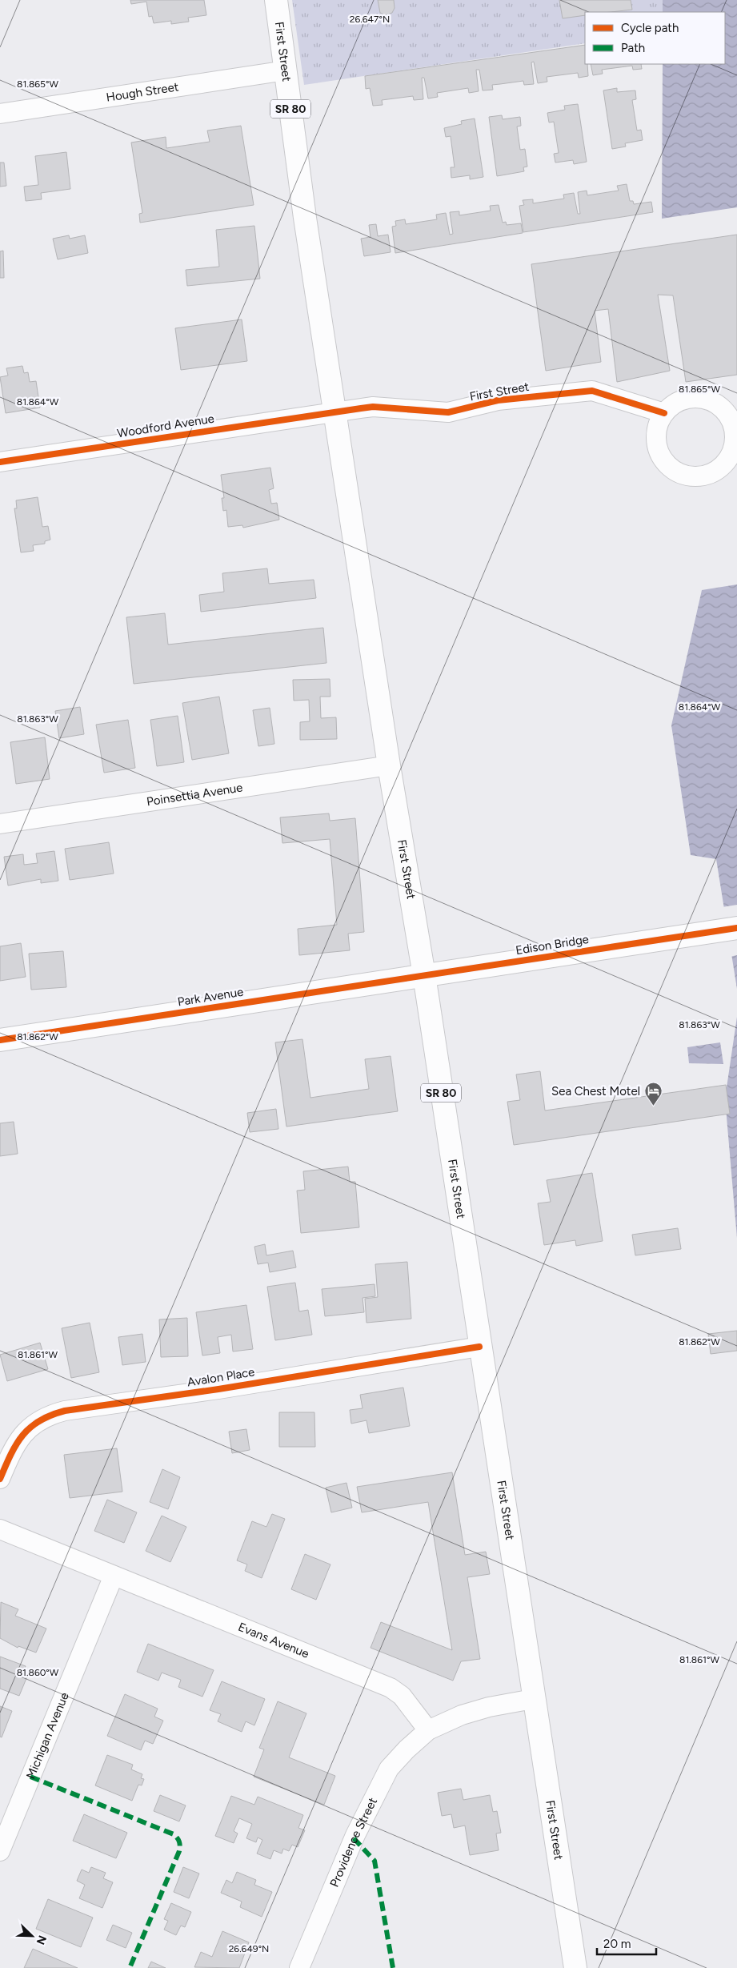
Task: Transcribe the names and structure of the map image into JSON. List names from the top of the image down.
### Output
{
  "streets": {
    "main road": [
      "First Street",
      "SR 80",
      "Edison Bridge",
      "Park Avenue"
    ],
    "street": [
      "Hough Street",
      "Woodford Avenue",
      "Poinsettia Avenue",
      "Avalon Place",
      "Evans Avenue",
      "Michigan Avenue",
      "Providence Street"
    ]
  },
  "crossings": [
    ["First Street", "Hough Street"],
    ["First Street", "Woodford Avenue"],
    ["First Street", "Poinsettia Avenue"],
    ["First Street", "Edison Bridge"],
    ["First Street", "Park Avenue"],
    ["First Street", "Avalon Place"],
    ["Edison Bridge", "Park Avenue"],
    ["Evans Avenue", "Michigan Avenue"],
    ["Evans Avenue", "Providence Street"]
  ],
  "places": {
    "hotel": ["Sea Chest Motel"]
  },
  "legend": ["Cycle path", "Path"],
  "scale_bar": "20 m",
  "north": "bottom right",
  "coordinates": [
    "26.647°N",
    "81.865°W",
    "81.864°W",
    "81.863°W",
    "81.862°W",
    "81.861°W",
    "81.860°W",
    "26.649°N"
  ]
}
